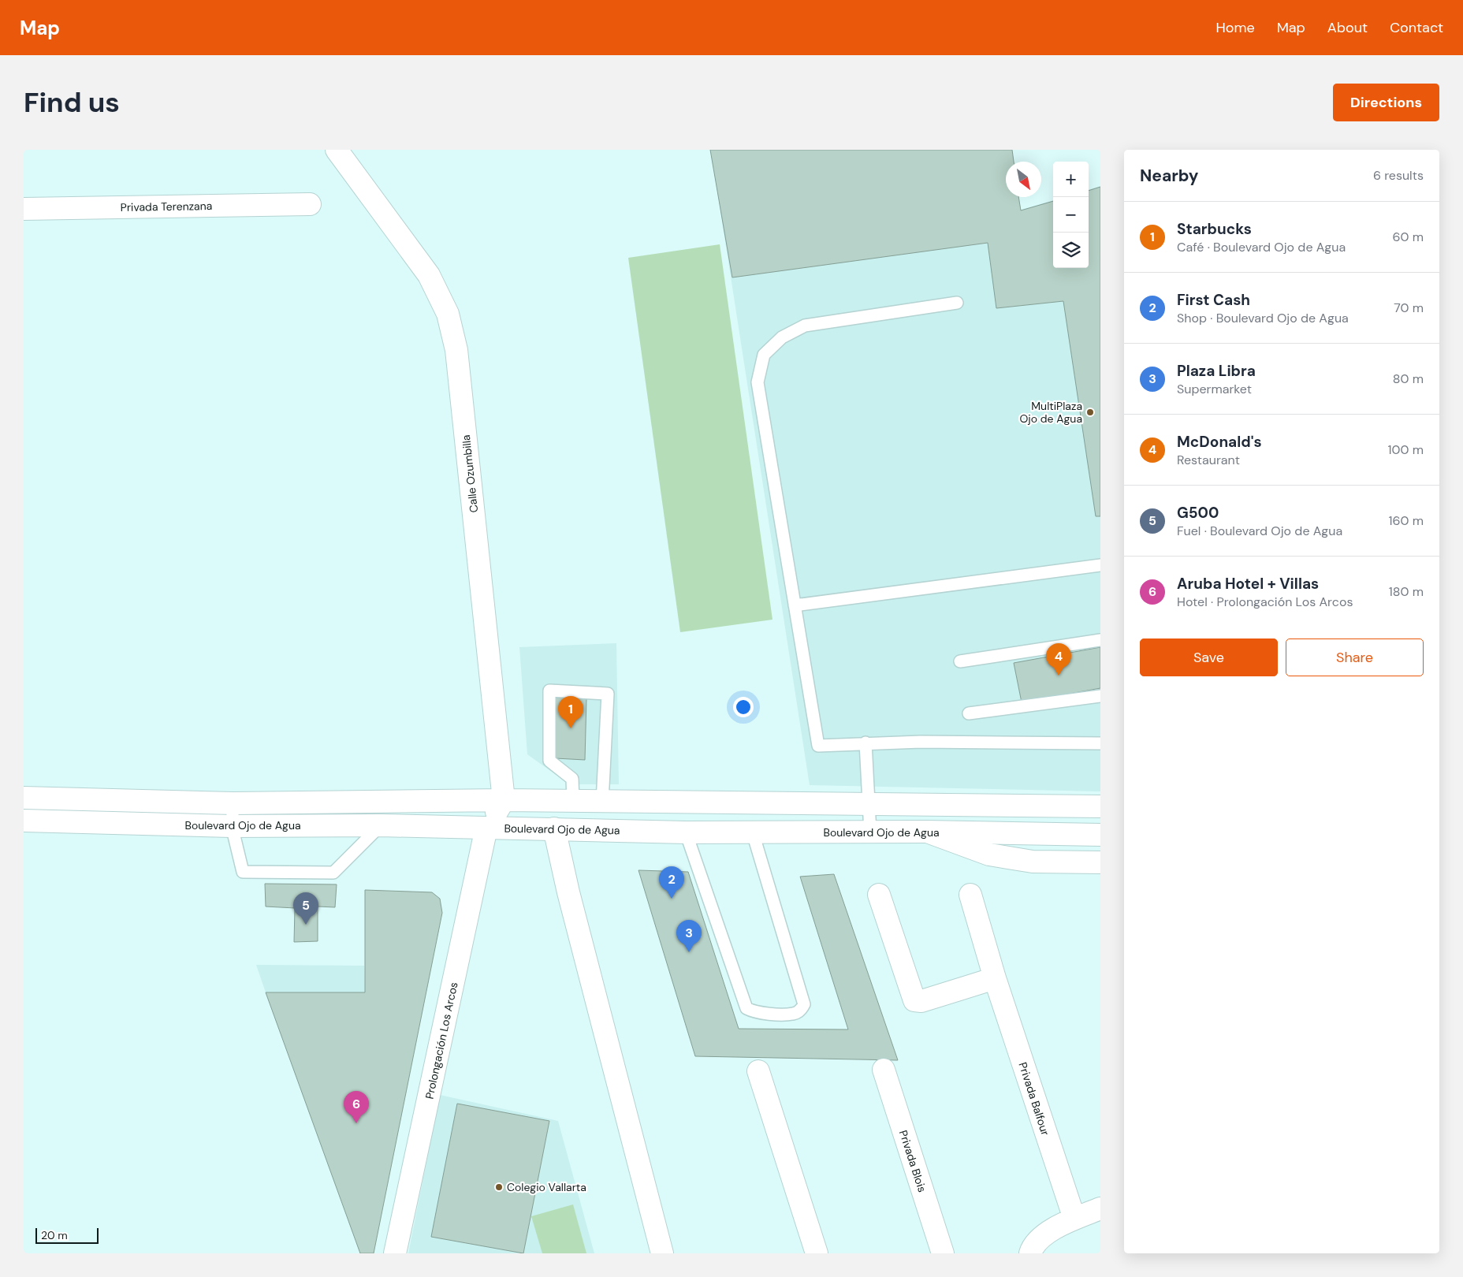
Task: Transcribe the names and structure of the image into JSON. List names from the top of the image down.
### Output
{
  "streets": {
    "street": [
      "Privada Terenzana",
      "Calle Ozumbilla",
      "Boulevard Ojo de Agua",
      "Prolongación Los Arcos",
      "Privada Balfour",
      "Privada Blois"
    ]
  },
  "crossings": [
    ["Calle Ozumbilla", "Boulevard Ojo de Agua"],
    ["Boulevard Ojo de Agua", "Prolongación Los Arcos"]
  ],
  "places": ["MultiPlaza Ojo de Agua", "Colegio Vallarta"],
  "scale_bar": "20 m",
  "north": "bottom right",
  "page": {
    "header": "Map",
    "nav": [
      "Home",
      "Map",
      "About",
      "Contact"
    ],
    "buttons": [
      "Directions",
      ["Save", "Share"]
    ],
    "title": "Find us",
    "heading": ["Nearby", "6 results"],
    "map_buttons": ["+", "−"],
    "list": [
      {
        "mark": "1",
        "name": "Starbucks",
        "note": "Café · Boulevard Ojo de Agua",
        "value": "60 m"
      },
      {
        "mark": "2",
        "name": "First Cash",
        "note": "Shop · Boulevard Ojo de Agua",
        "value": "70 m"
      },
      {
        "mark": "3",
        "name": "Plaza Libra",
        "note": "Supermarket",
        "value": "80 m"
      },
      {
        "mark": "4",
        "name": "McDonald's",
        "note": "Restaurant",
        "value": "100 m"
      },
      {
        "mark": "5",
        "name": "G500",
        "note": "Fuel · Boulevard Ojo de Agua",
        "value": "160 m"
      },
      {
        "mark": "6",
        "name": "Aruba Hotel + Villas",
        "note": "Hotel · Prolongación Los Arcos",
        "value": "180 m"
      }
    ],
    "pins": [
      "4",
      "1",
      "2",
      "5",
      "3",
      "6"
    ],
    "scale": "20 m"
  }
}
